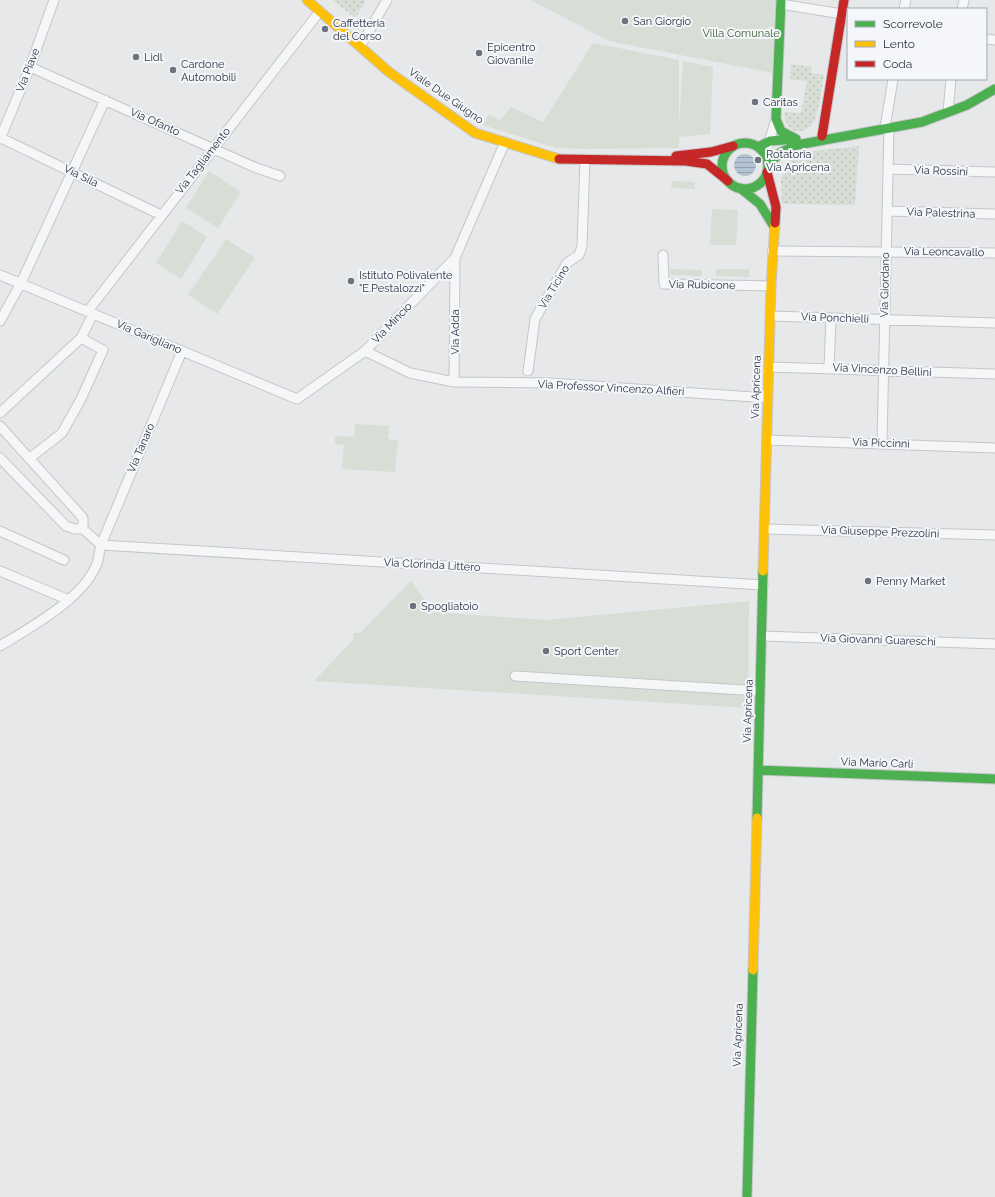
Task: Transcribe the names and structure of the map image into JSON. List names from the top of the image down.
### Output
{
  "streets": {
    "main road": ["Viale Due Giugno", "Via Apricena", "Via Mario Carli"],
    "street": [
      "Via Piave",
      "Via Ofanto",
      "Via Tagliamento",
      "Via Rossini",
      "Via Sila",
      "Via Palestrina",
      "Via Leoncavallo",
      "Via Rubicone",
      "Via Giordano",
      "Via Ticino",
      "Via Ponchielli",
      "Via Mincio",
      "Via Adda",
      "Via Garigliano",
      "Via Vincenzo Bellini",
      "Via Professor Vincenzo Alfieri",
      "Via Piccinni",
      "Via Tanaro",
      "Via Giuseppe Prezzolini",
      "Via Clorinda Littero",
      "Via Giovanni Guareschi"
    ]
  },
  "crossings": [
    ["Via Piave", "Via Ofanto"],
    ["Via Piave", "Via Sila"],
    ["Viale Due Giugno", "Via Tagliamento"],
    ["Viale Due Giugno", "Via Ticino"],
    ["Viale Due Giugno", "Via Mincio"],
    ["Viale Due Giugno", "Via Apricena"],
    ["Via Ofanto", "Via Tagliamento"],
    ["Via Tagliamento", "Via Sila"],
    ["Via Tagliamento", "Via Garigliano"],
    ["Via Rossini", "Via Giordano"],
    ["Via Palestrina", "Via Giordano"],
    ["Via Leoncavallo", "Via Giordano"],
    ["Via Leoncavallo", "Via Apricena"],
    ["Via Rubicone", "Via Apricena"],
    ["Via Giordano", "Via Ponchielli"],
    ["Via Giordano", "Via Vincenzo Bellini"],
    ["Via Giordano", "Via Piccinni"],
    ["Via Ponchielli", "Via Apricena"],
    ["Via Mincio", "Via Adda"],
    ["Via Mincio", "Via Garigliano"],
    ["Via Mincio", "Via Professor Vincenzo Alfieri"],
    ["Via Adda", "Via Professor Vincenzo Alfieri"],
    ["Via Garigliano", "Via Tanaro"],
    ["Via Vincenzo Bellini", "Via Apricena"],
    ["Via Apricena", "Via Professor Vincenzo Alfieri"],
    ["Via Apricena", "Via Piccinni"],
    ["Via Apricena", "Via Giuseppe Prezzolini"],
    ["Via Apricena", "Via Clorinda Littero"],
    ["Via Apricena", "Via Giovanni Guareschi"],
    ["Via Apricena", "Via Mario Carli"],
    ["Via Tanaro", "Via Clorinda Littero"]
  ],
  "parks": ["Villa Comunale"],
  "places": [
    "San Giorgio",
    "Caffetteria del Corso",
    "Epicentro Giovanile",
    "Lidl",
    "Cardone Automobili",
    "Caritas",
    "Rotatoria Via Apricena",
    "Istituto Polivalente \"E.Pestalozzi\"",
    "Penny Market",
    "Spogliatoio",
    "Sport Center"
  ],
  "legend": ["Scorrevole", "Lento", "Coda"]
}
